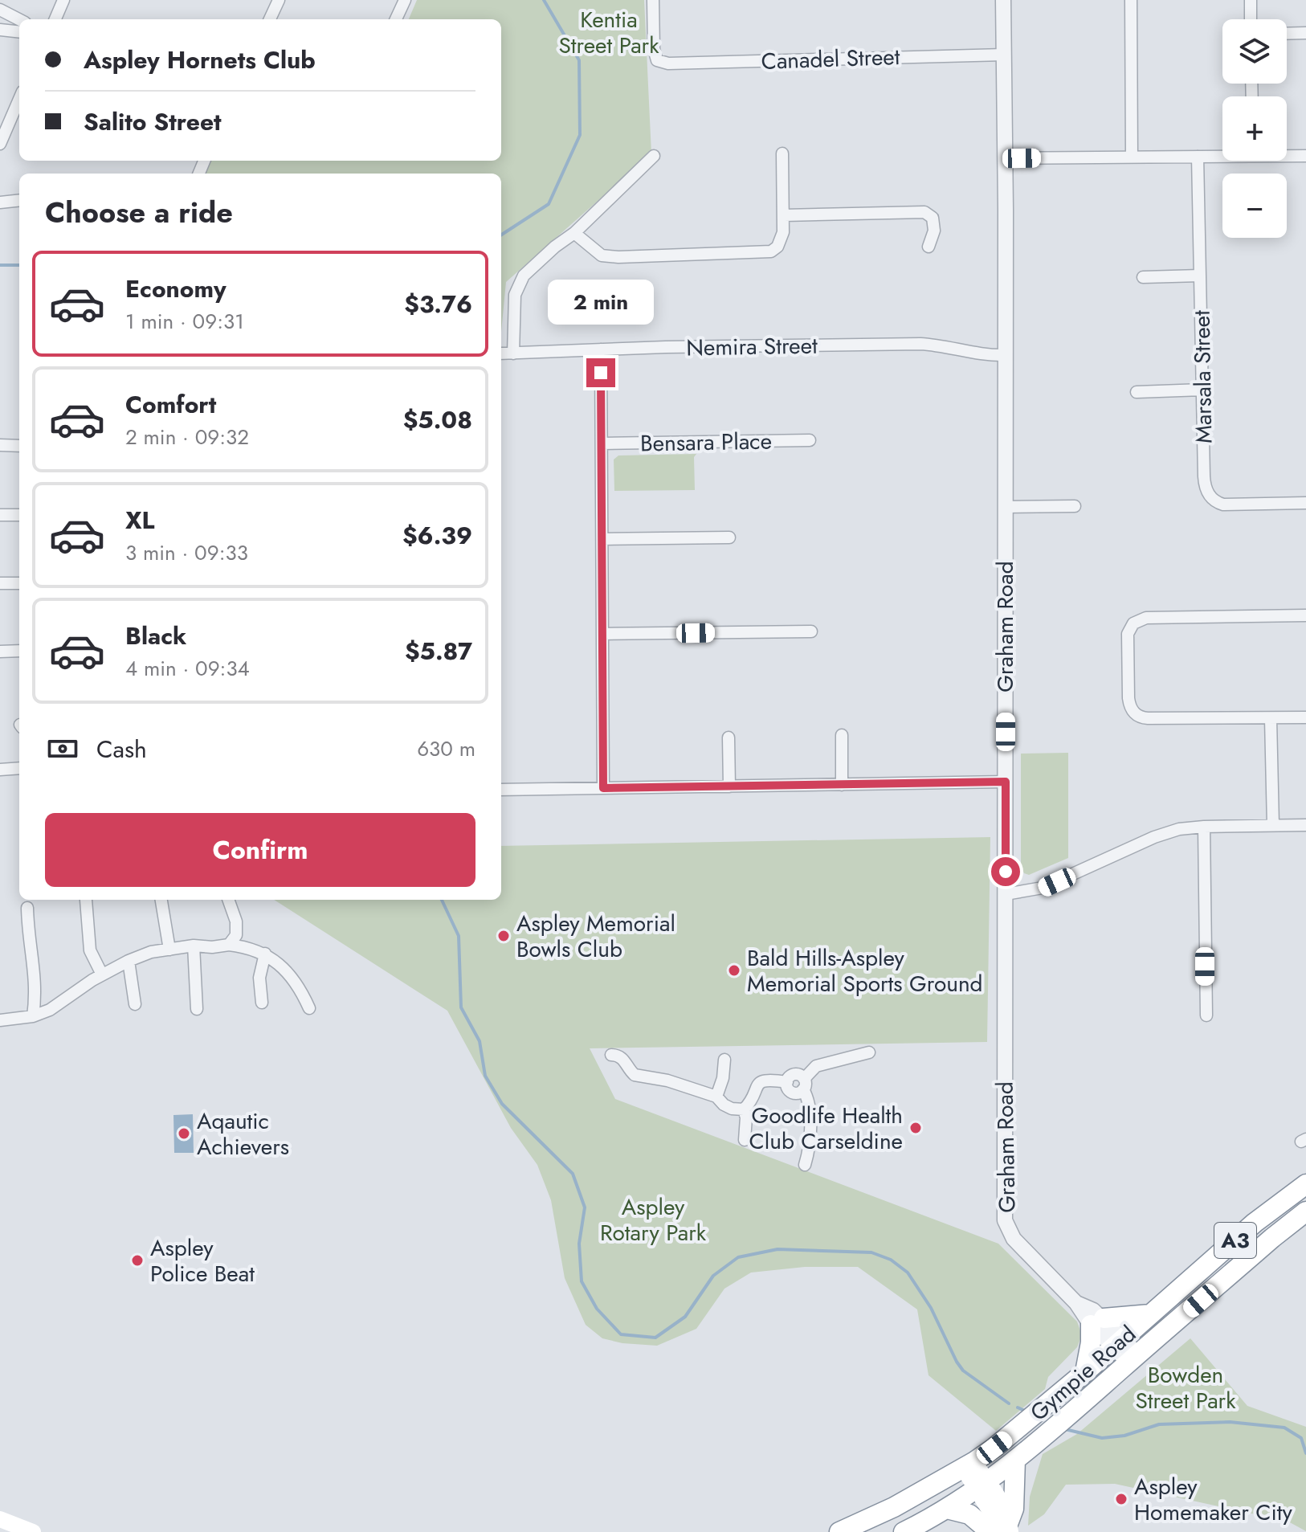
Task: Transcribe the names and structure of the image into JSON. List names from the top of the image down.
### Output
{
  "streets": {
    "highway": ["A3", "Gympie Road"],
    "street": [
      "Canadel Street",
      "Nemira Street",
      "Marsala Street",
      "Bensara Place",
      "Graham Road"
    ]
  },
  "crossings": [
    ["Canadel Street", "Graham Road"],
    ["Nemira Street", "Graham Road"],
    ["Graham Road", "Gympie Road"]
  ],
  "parks": ["Kentia Street Park", "Aspley Rotary Park", "Bowden Street Park"],
  "places": [
    "Aspley Memorial Bowls Club",
    "Bald Hills-Aspley Memorial Sports Ground",
    "Goodlife Health Club Carseldine",
    "Aqautic Achievers",
    "Aspley Police Beat",
    "Aspley Homemaker City"
  ],
  "page": {
    "map_buttons": ["+", "−"],
    "banner": ["Aspley Hornets Club", "Salito Street"],
    "heading": "Choose a ride",
    "list": [
      {
        "name": "Economy",
        "note": "1 min · 09:31",
        "value": "$3.76"
      },
      {
        "name": "Comfort",
        "note": "2 min · 09:32",
        "value": "$5.08"
      },
      {
        "name": "XL",
        "note": "3 min · 09:33",
        "value": "$6.39"
      },
      {
        "name": "Black",
        "note": "4 min · 09:34",
        "value": "$5.87"
      }
    ],
    "bubble": "2 min",
    "pay": ["Cash", "630 m"],
    "buttons": "Confirm"
  }
}
